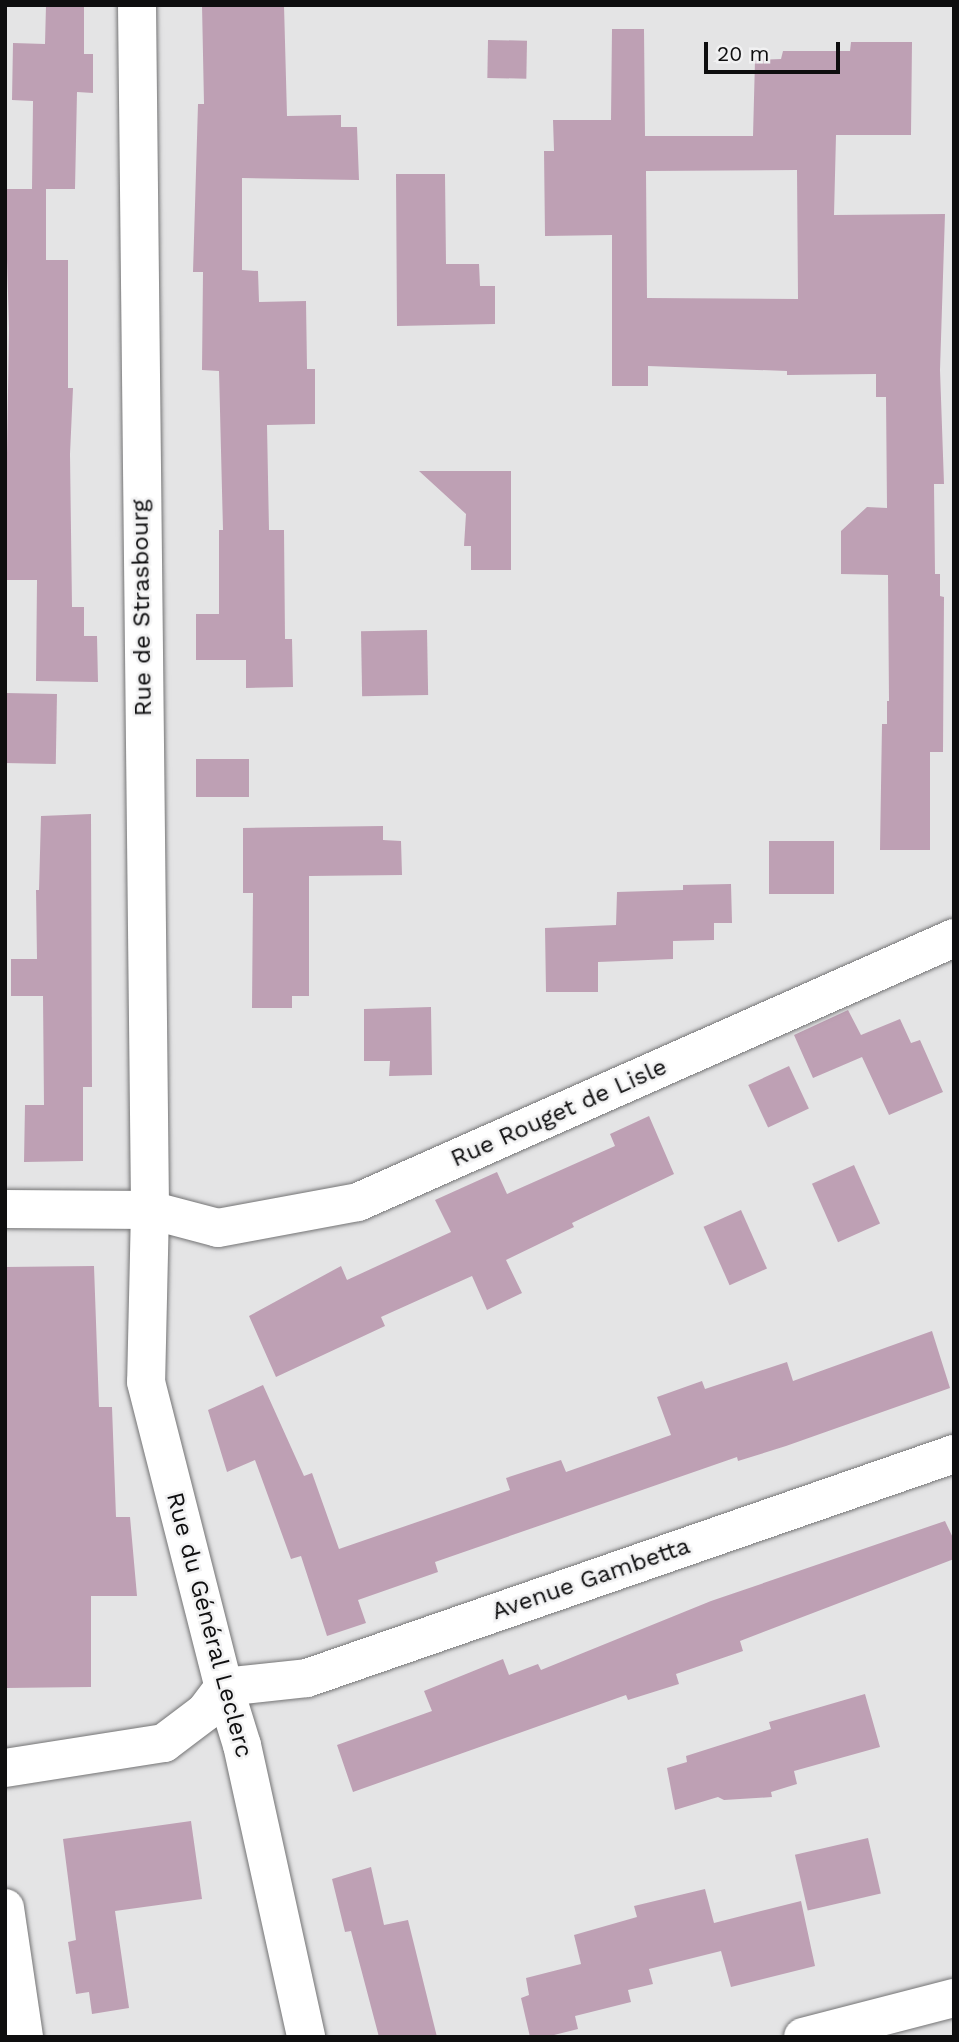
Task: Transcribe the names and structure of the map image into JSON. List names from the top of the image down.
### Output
{
  "streets": {
    "street": [
      "Rue de Strasbourg",
      "Rue Rouget de Lisle",
      "Avenue Gambetta",
      "Rue du Général Leclerc"
    ]
  },
  "crossings": [
    ["Rue de Strasbourg", "Rue Rouget de Lisle"],
    ["Rue de Strasbourg", "Rue du Général Leclerc"],
    ["Rue Rouget de Lisle", "Rue du Général Leclerc"],
    ["Avenue Gambetta", "Rue du Général Leclerc"]
  ],
  "scale_bar": "20 m"
}
